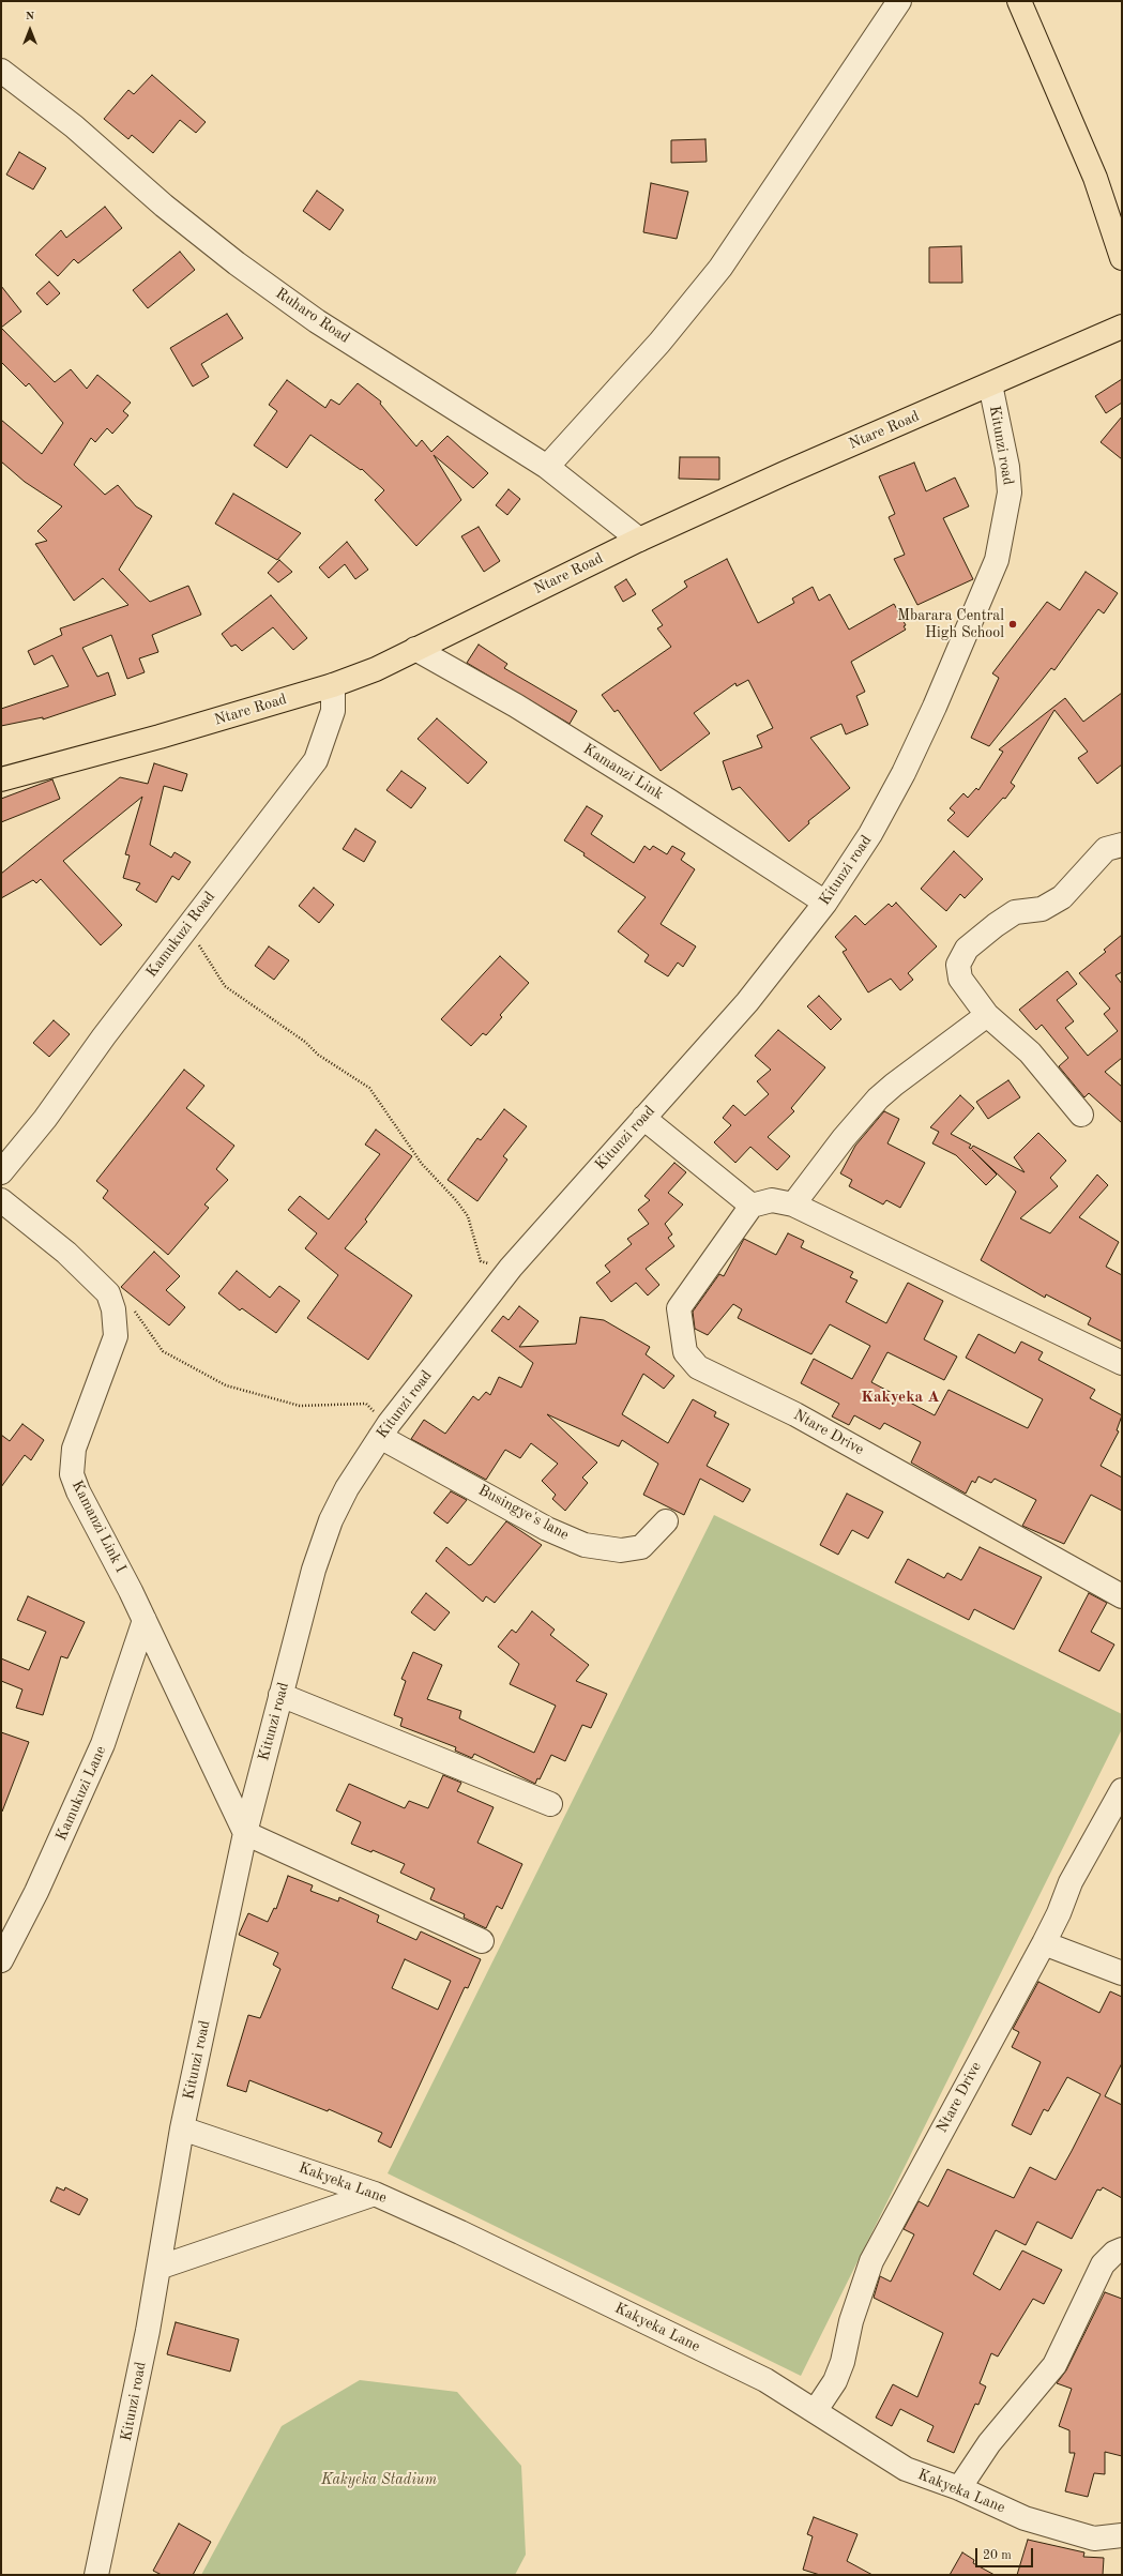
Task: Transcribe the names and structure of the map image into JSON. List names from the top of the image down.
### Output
{
  "streets": {
    "main road": ["Ntare Road"],
    "street": [
      "Ruharo Road",
      "Kitunzi road",
      "Kamanzi Link",
      "Kamukuzi Road",
      "Ntare Drive",
      "Busingye's lane",
      "Kamanzi Link I",
      "Kamukuzi Lane",
      "Kakyeka Lane"
    ]
  },
  "crossings": [
    ["Ruharo Road", "Ntare Road"],
    ["Ntare Road", "Kitunzi road"],
    ["Ntare Road", "Kamanzi Link"],
    ["Ntare Road", "Kamukuzi Road"],
    ["Kitunzi road", "Kamanzi Link"],
    ["Kitunzi road", "Busingye's lane"],
    ["Kitunzi road", "Kamanzi Link I"],
    ["Kitunzi road", "Kakyeka Lane"],
    ["Ntare Drive", "Kakyeka Lane"],
    ["Kamanzi Link I", "Kamukuzi Lane"]
  ],
  "districts": ["Kakyeka A"],
  "parks": ["Kakyeka Stadium"],
  "places": ["Mbarara Central High School"],
  "scale_bar": "20 m",
  "north": "top"
}
